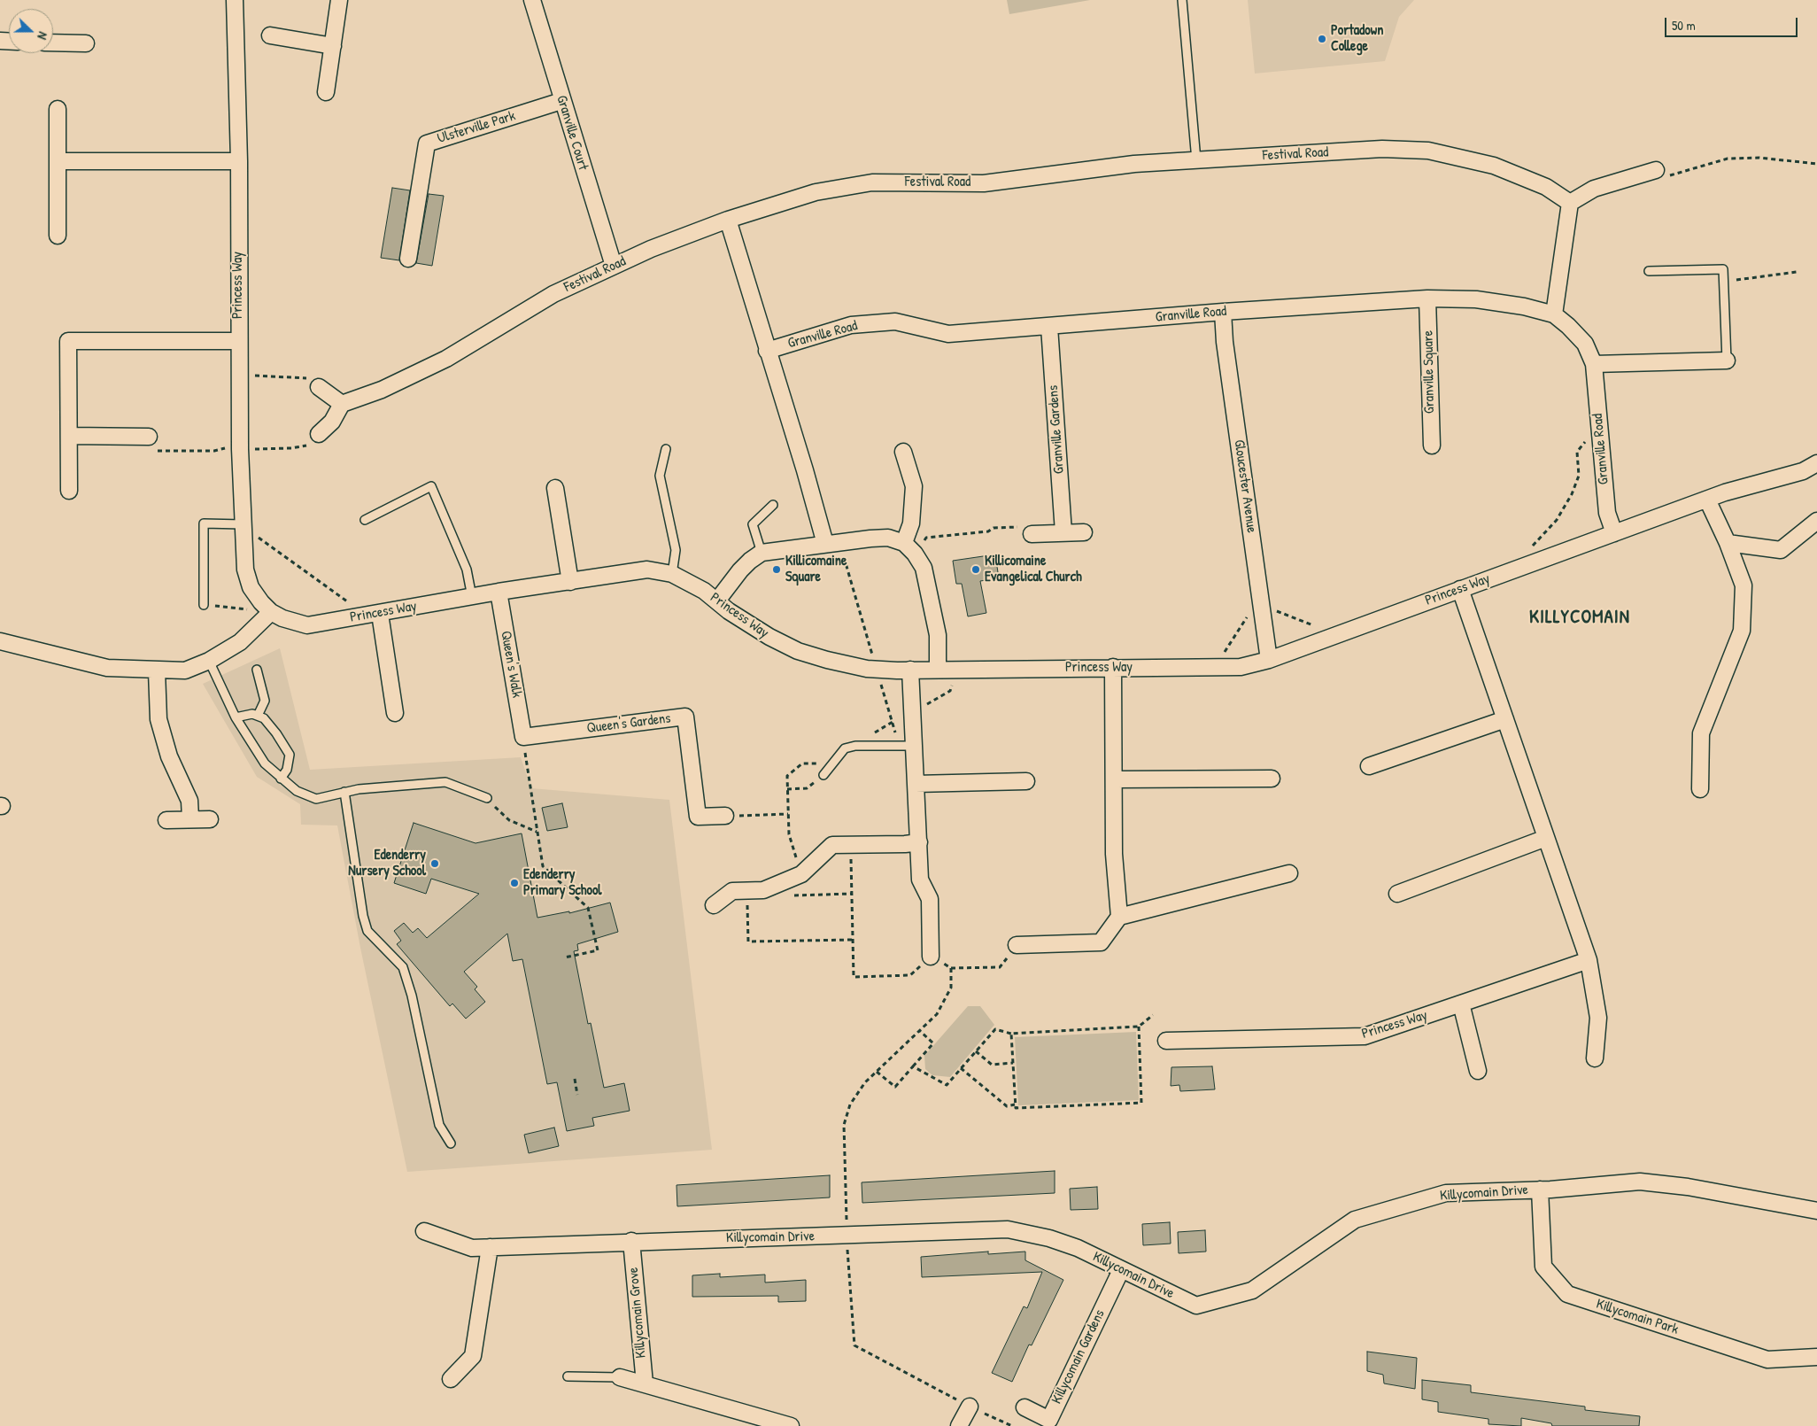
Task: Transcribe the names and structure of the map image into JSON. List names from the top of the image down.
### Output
{
  "streets": {
    "street": [
      "Ulsterville Park",
      "Granville Court",
      "Festival Road",
      "Princess Way",
      "Granville Road",
      "Granville Square",
      "Granville Gardens",
      "Gloucester Avenue",
      "Queen's Walk",
      "Queen's Gardens",
      "Killycomain Drive",
      "Killycomain Grove",
      "Killycomain Park",
      "Killycomain Gardens"
    ]
  },
  "crossings": [
    ["Ulsterville Park", "Granville Court"],
    ["Granville Court", "Festival Road"],
    ["Princess Way", "Granville Road"],
    ["Princess Way", "Gloucester Avenue"],
    ["Princess Way", "Queen's Walk"],
    ["Granville Road", "Granville Square"],
    ["Granville Road", "Granville Gardens"],
    ["Granville Road", "Gloucester Avenue"],
    ["Queen's Walk", "Queen's Gardens"],
    ["Killycomain Drive", "Killycomain Grove"],
    ["Killycomain Drive", "Killycomain Park"],
    ["Killycomain Drive", "Killycomain Gardens"]
  ],
  "districts": ["KILLYCOMAIN"],
  "places": [
    "Portadown College",
    "Killicomaine Square",
    "Killicomaine Evangelical Church",
    "Edenderry Nursery School",
    "Edenderry Primary School"
  ],
  "scale_bar": "50 m",
  "north": "right"
}
